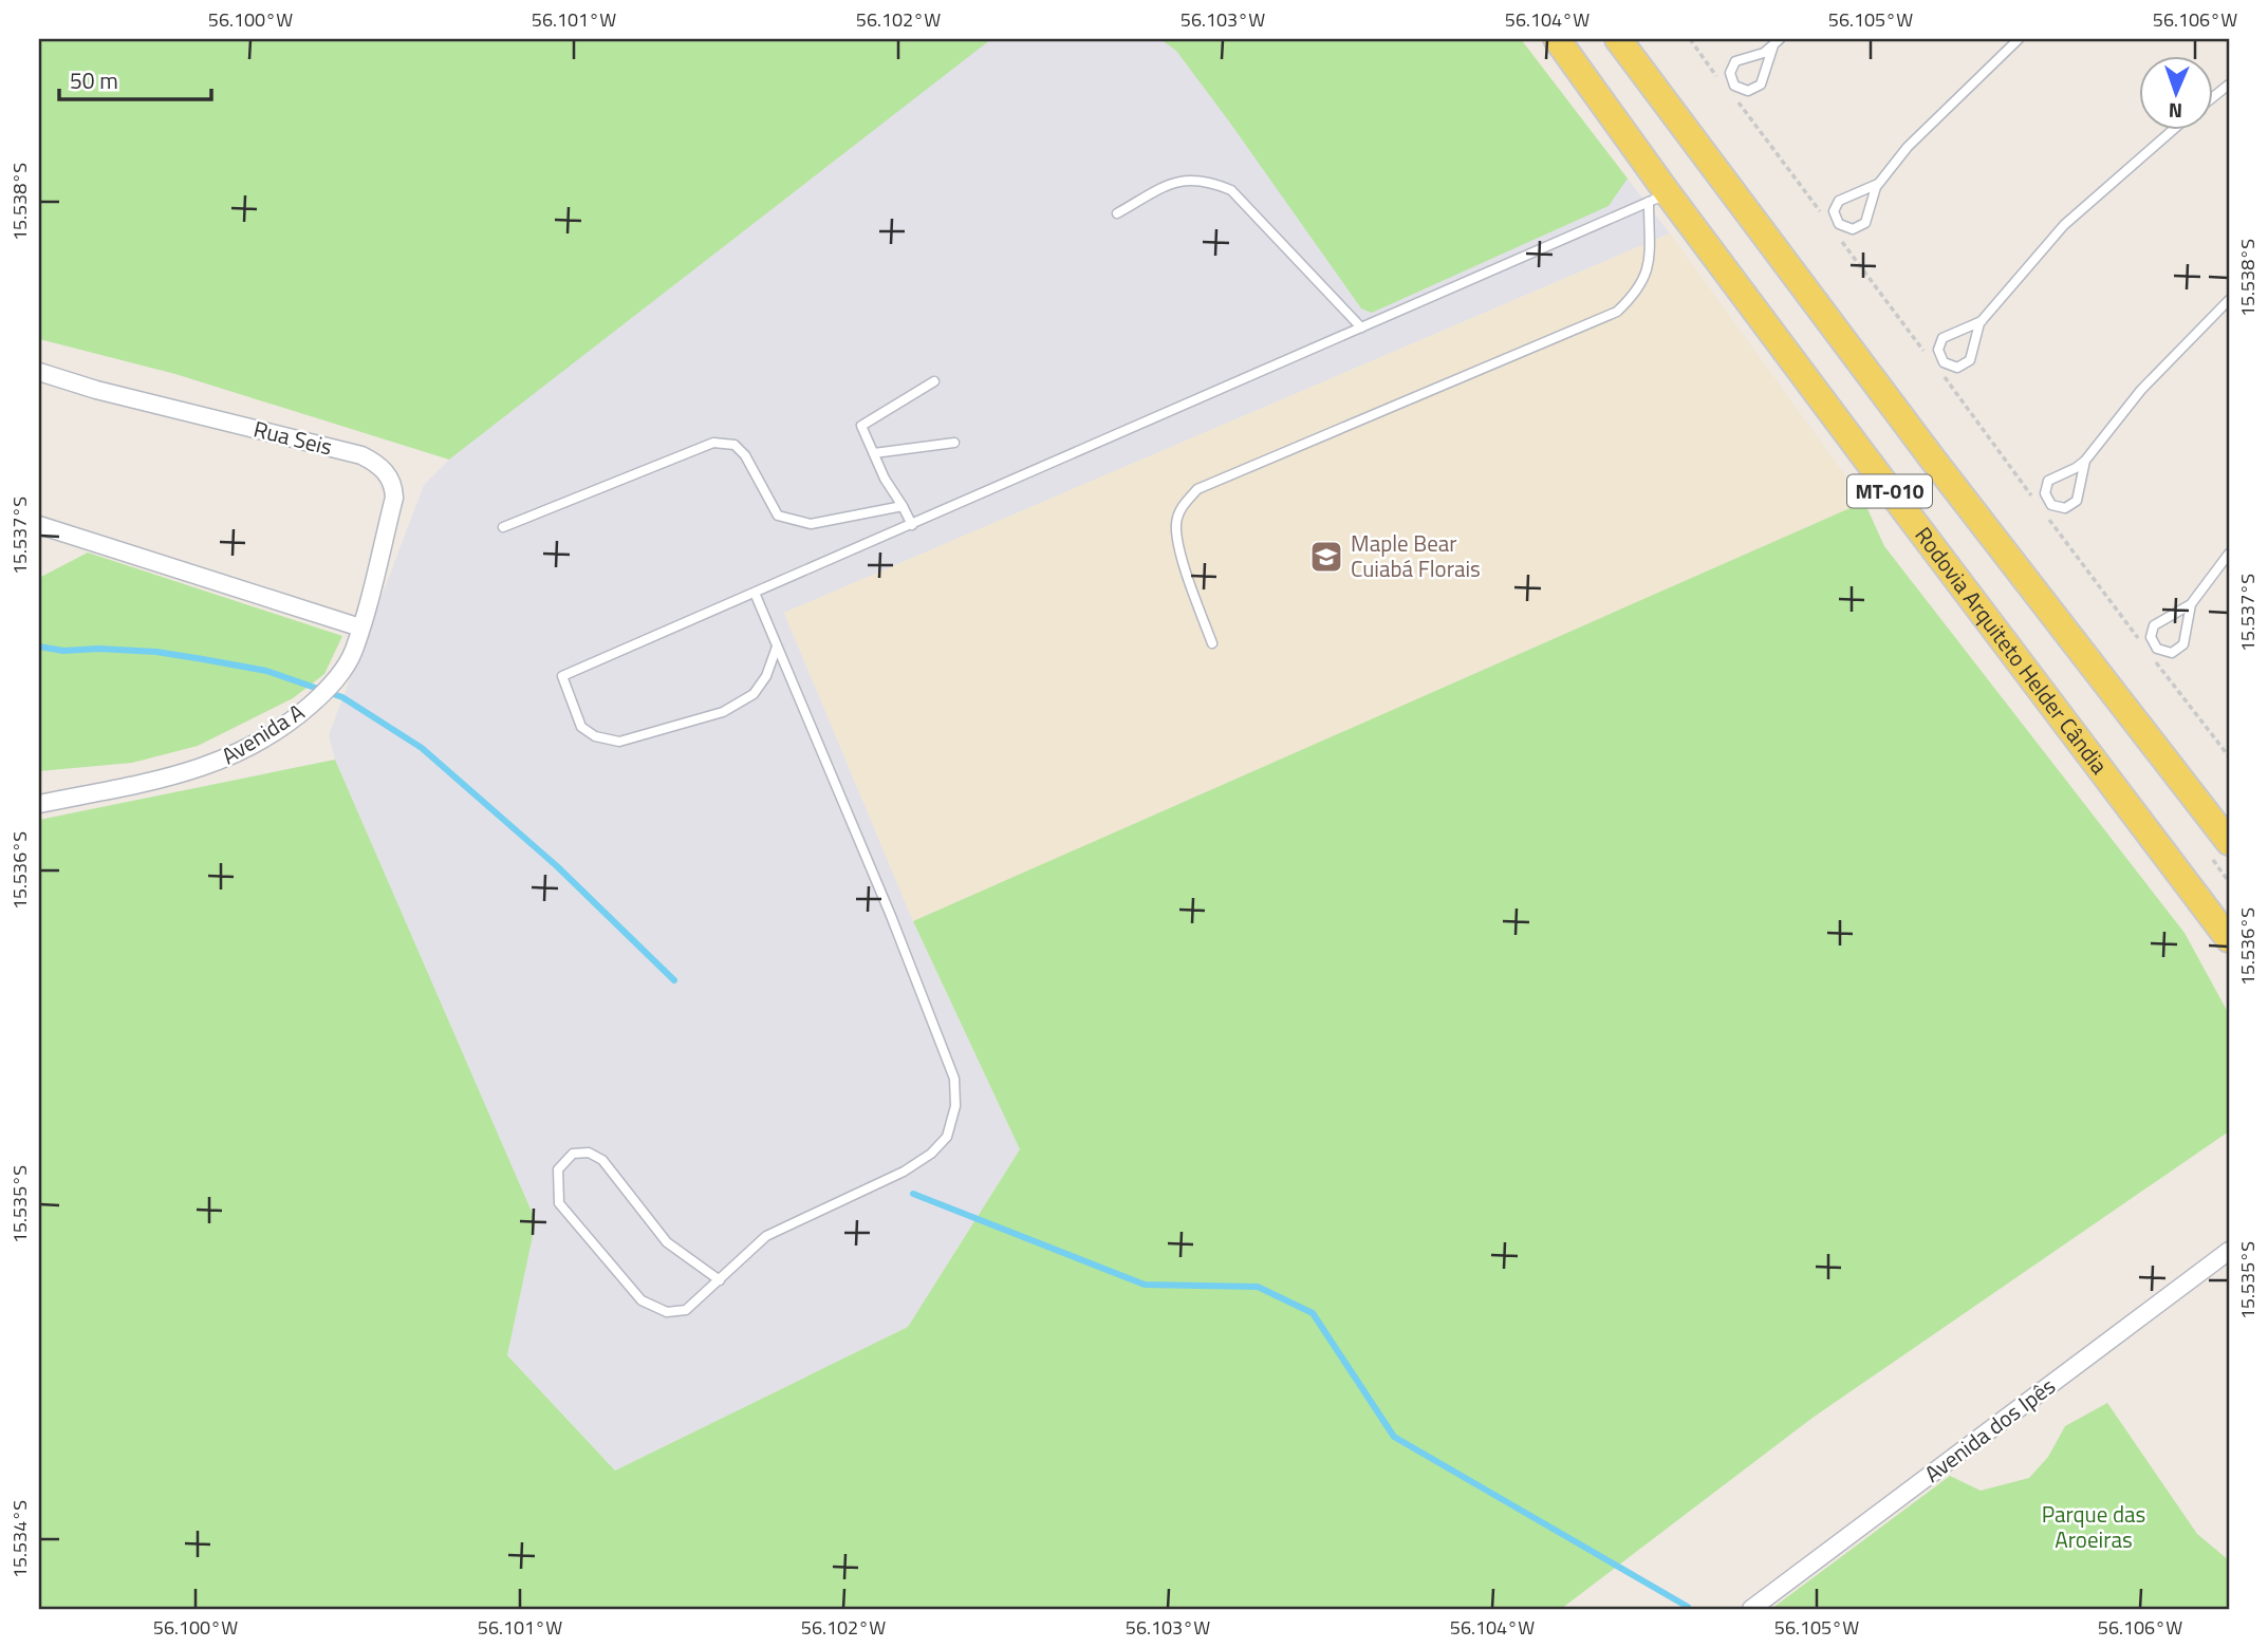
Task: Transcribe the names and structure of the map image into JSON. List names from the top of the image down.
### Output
{
  "streets": {
    "main road": ["MT-010", "Rodovia Arquiteto Helder Cândia"],
    "street": ["Rua Seis", "Avenida A", "Avenida dos Ipês"]
  },
  "crossings": [
    ["Rua Seis", "Avenida A"]
  ],
  "parks": ["Parque das Aroeiras"],
  "places": {
    "school or university": ["Maple Bear Cuiabá Florais"]
  },
  "scale_bar": "50 m",
  "north": "bottom",
  "coordinates": [
    "56.100°W",
    "56.101°W",
    "56.102°W",
    "56.103°W",
    "56.104°W",
    "56.105°W",
    "56.106°W",
    "15.538°S",
    "15.537°S",
    "15.536°S",
    "15.535°S",
    "15.534°S"
  ]
}
